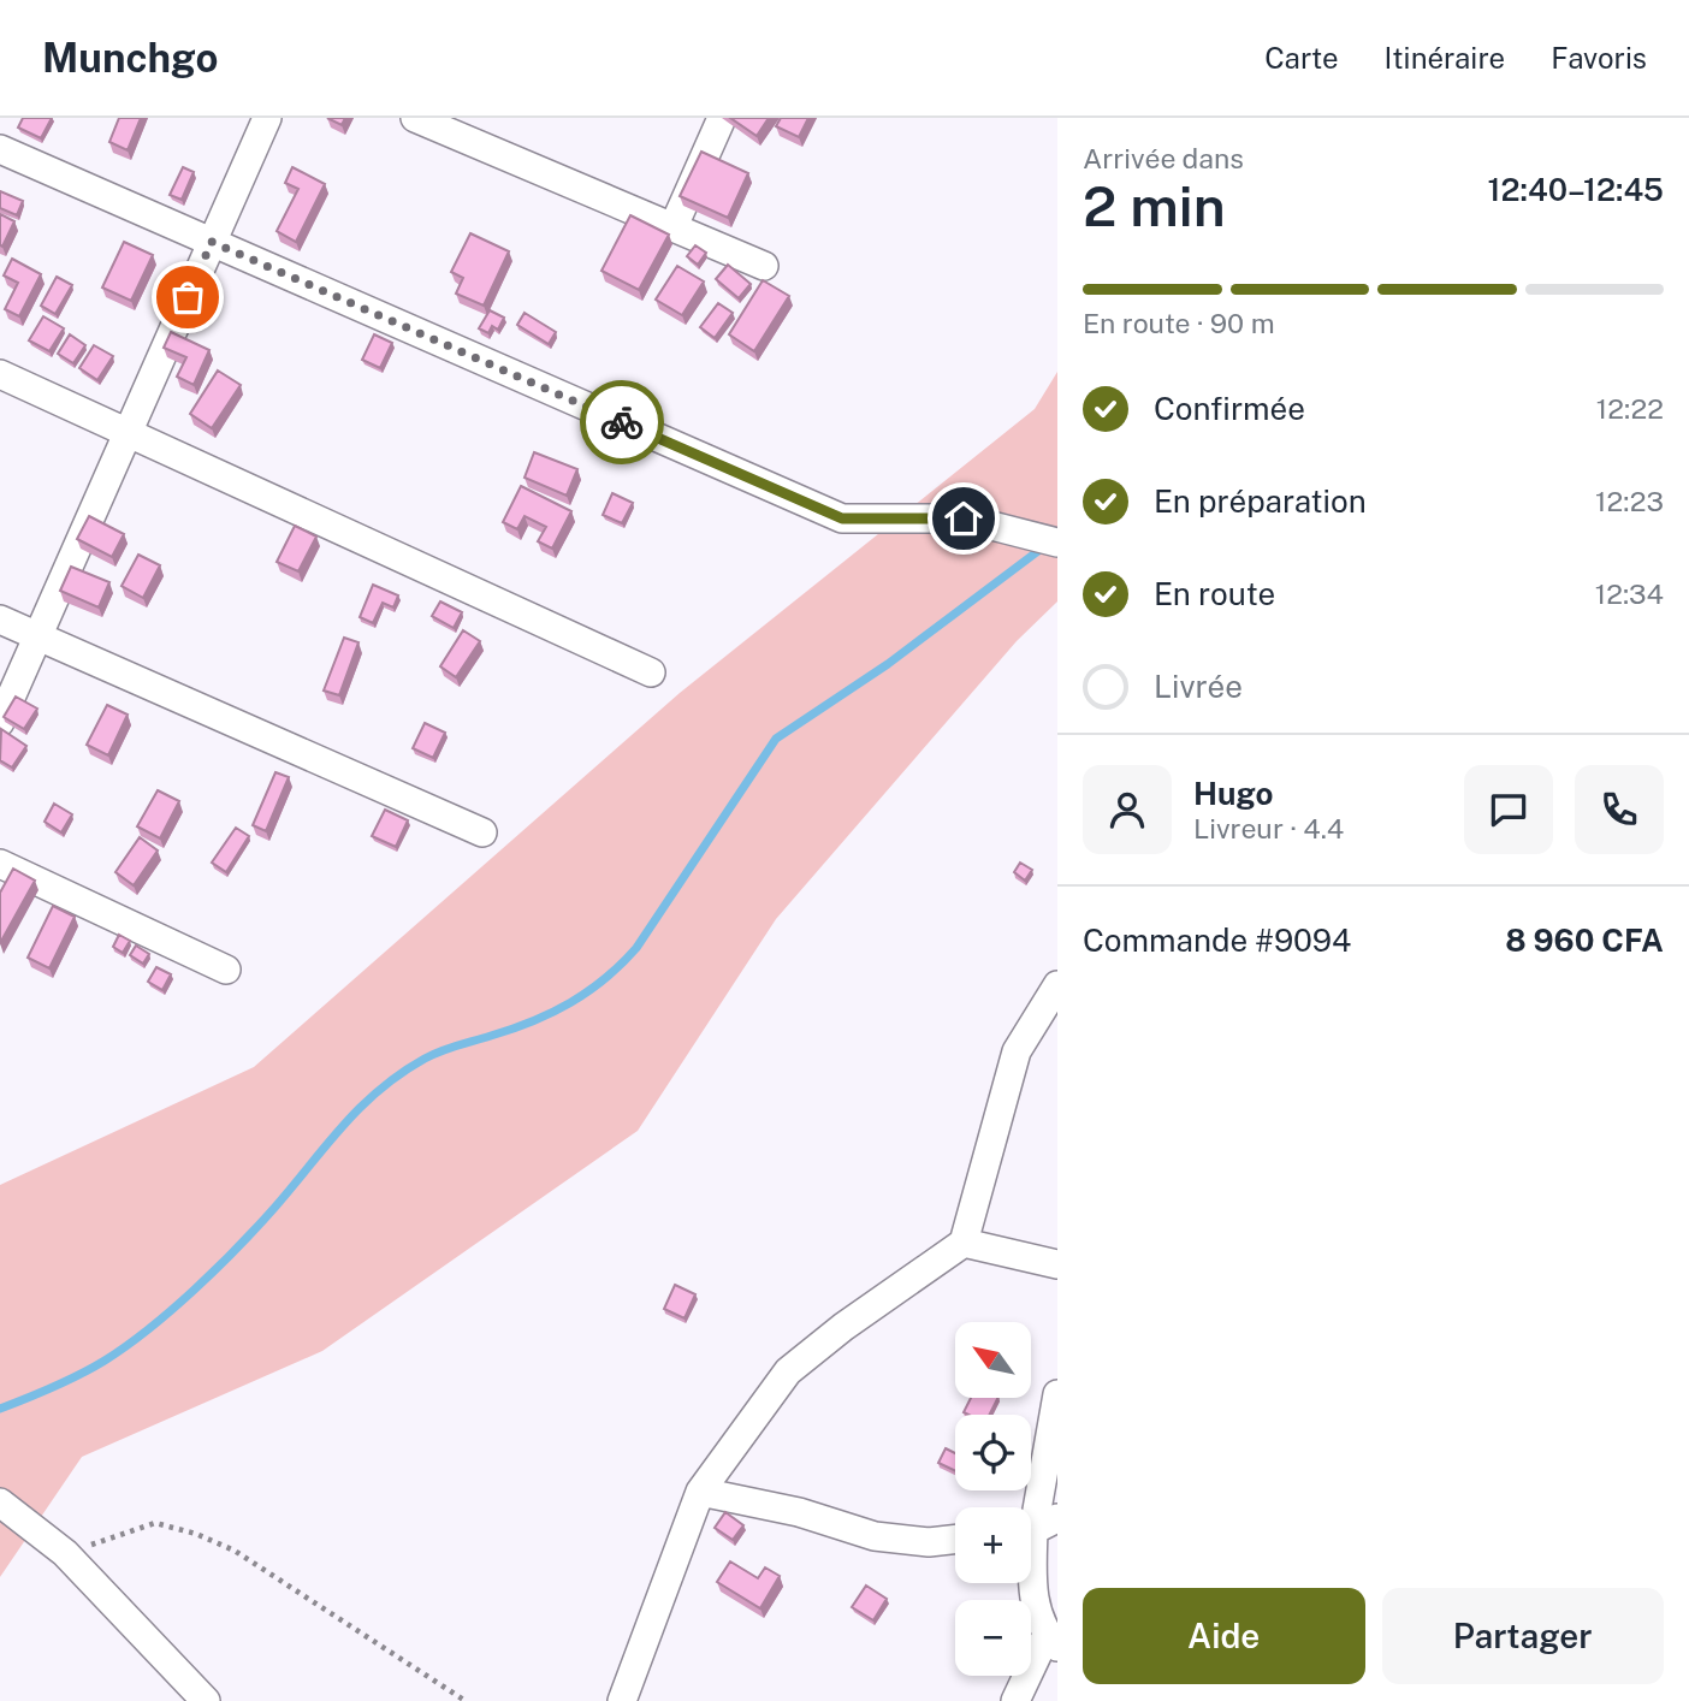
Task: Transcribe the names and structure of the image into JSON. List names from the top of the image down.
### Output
{
  "north": "top left",
  "page": {
    "header": "Munchgo",
    "nav": ["Carte", "Itinéraire", "Favoris"],
    "heading": ["2 min", "Arrivée dans", "12:40–12:45"],
    "panel": [
      "Hugo",
      "Livreur · 4.4",
      "Commande #9094",
      "8 960 CFA"
    ],
    "bar": "En route · 90 m",
    "list": [
      ["Confirmée", "12:22"],
      ["En préparation", "12:23"],
      ["En route", "12:34"],
      "Livrée"
    ],
    "map_buttons": ["+", "−"],
    "buttons": ["Aide", "Partager"]
  }
}
